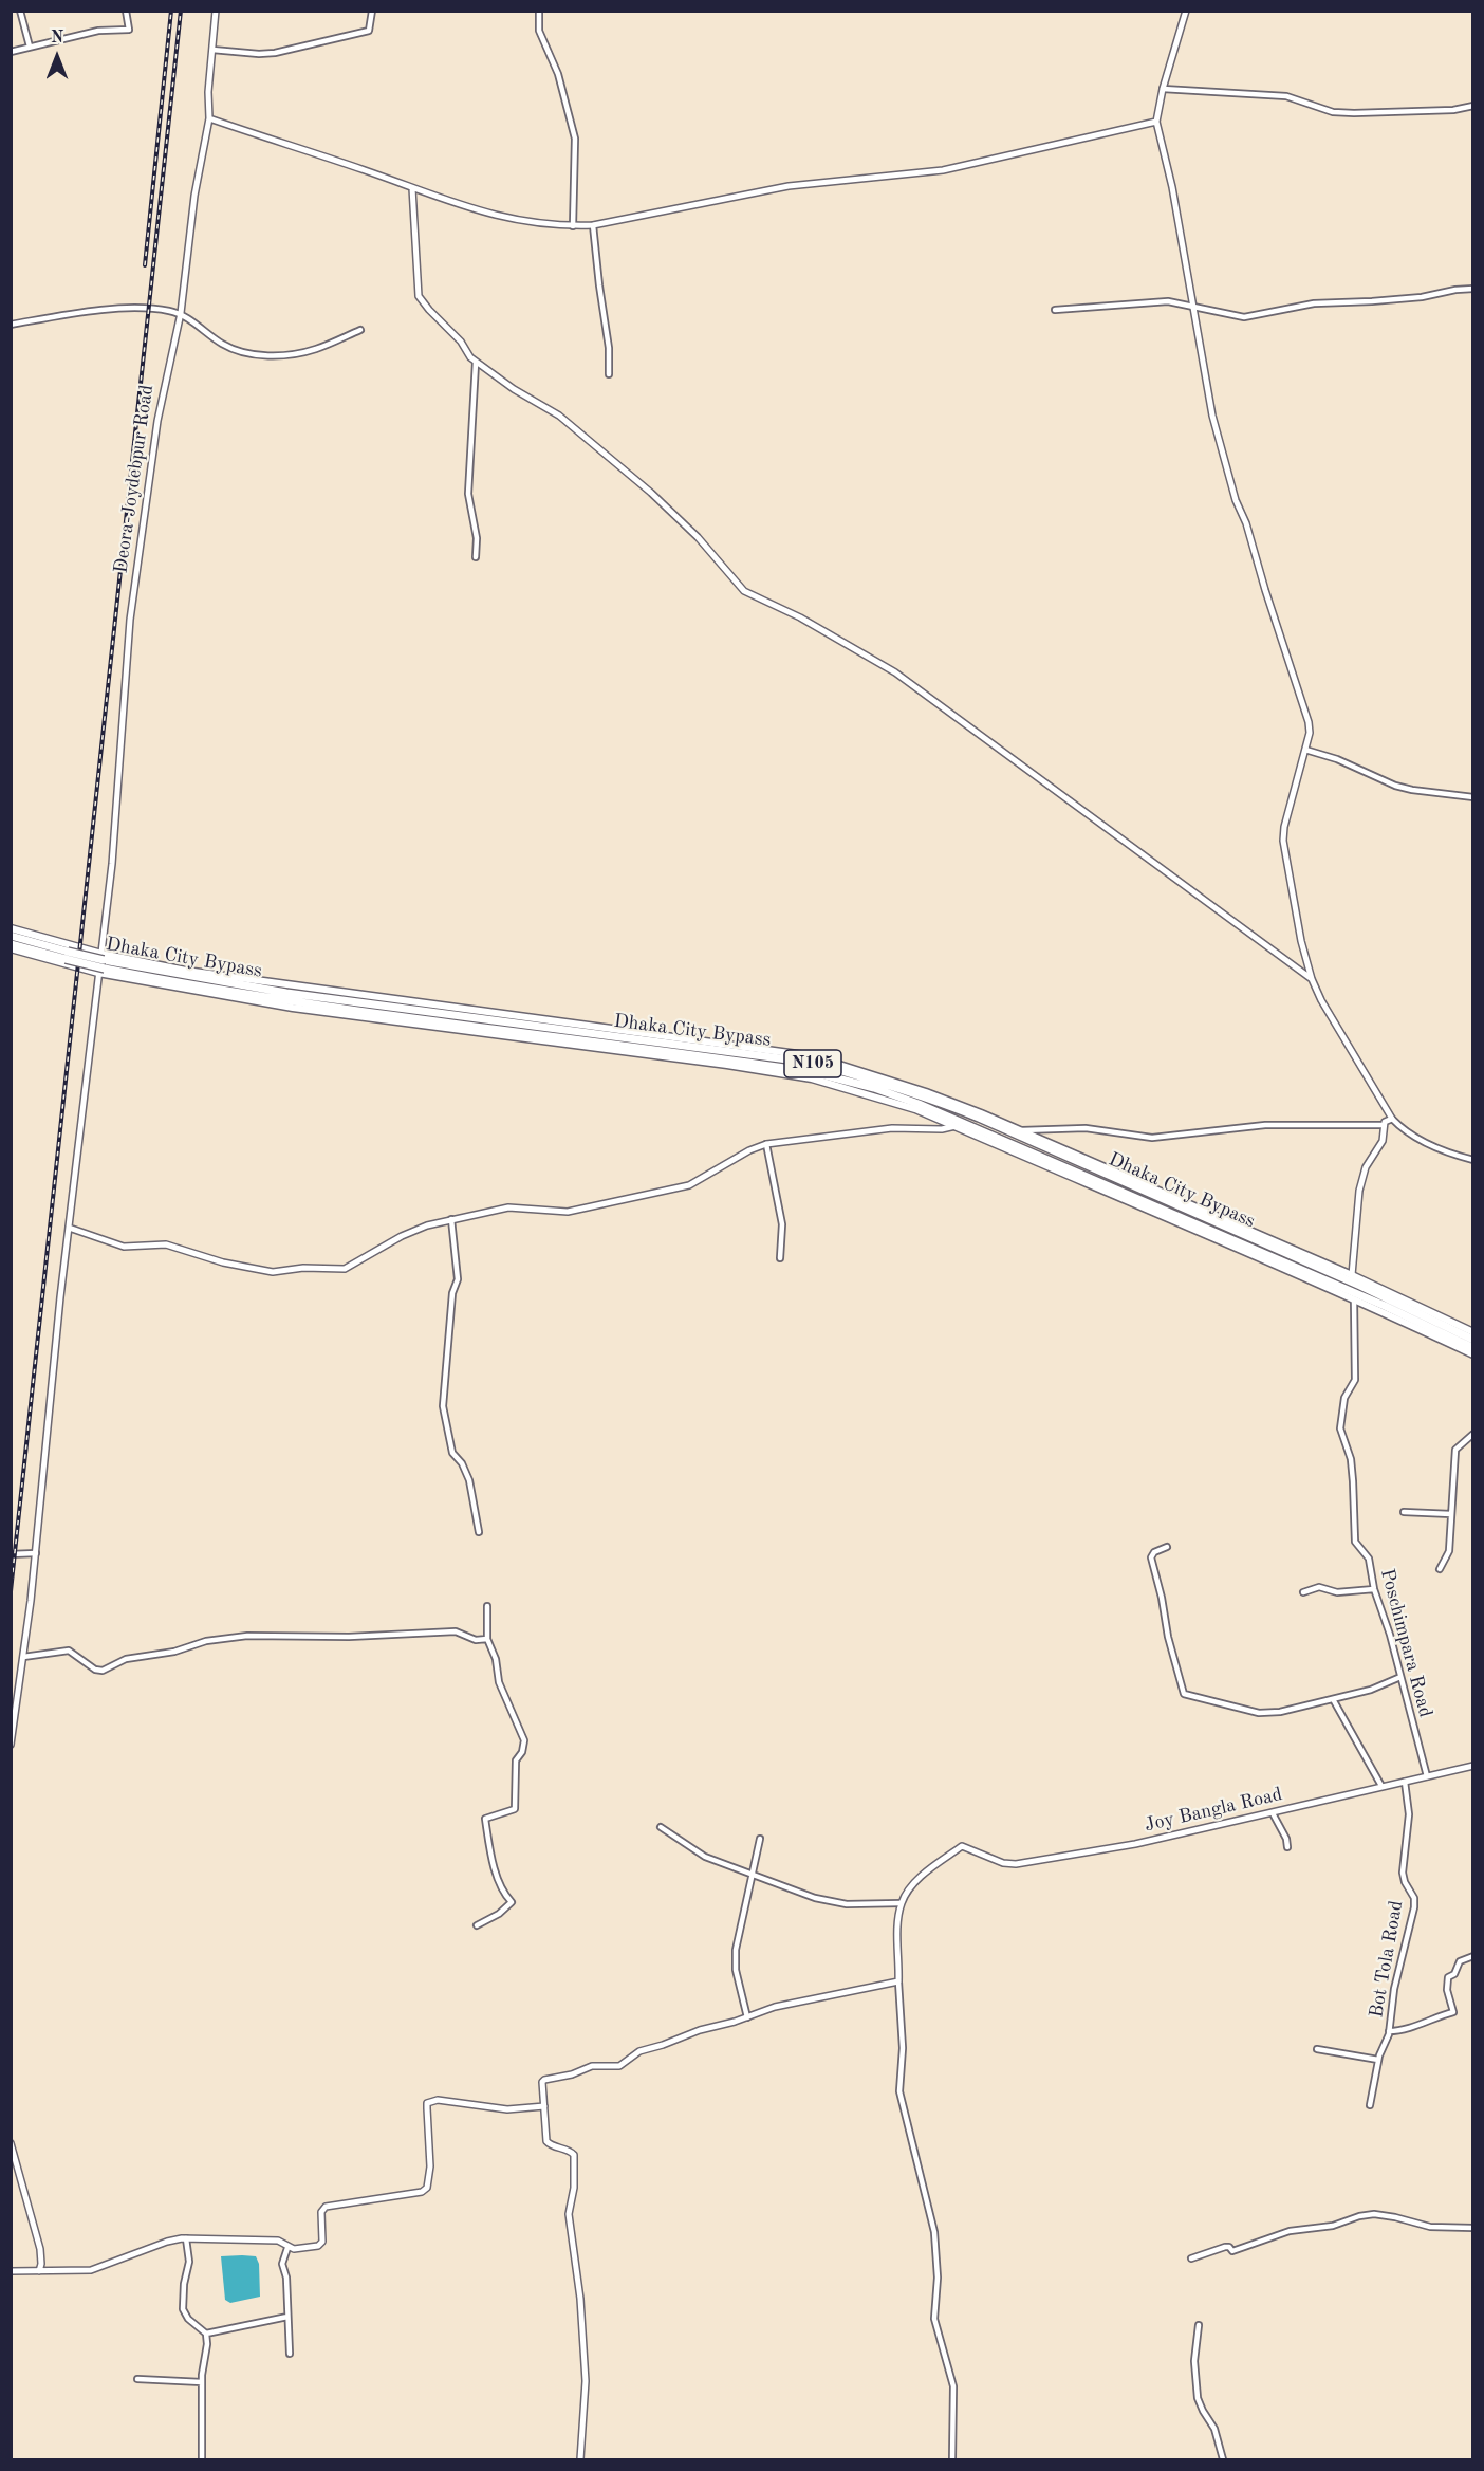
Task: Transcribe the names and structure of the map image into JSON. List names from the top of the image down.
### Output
{
  "streets": {
    "highway": ["Dhaka City Bypass", "N105"],
    "street": [
      "Deora-Joydebpur Road",
      "Poschimpara Road",
      "Joy Bangla Road",
      "Bot Tola Road"
    ]
  },
  "crossings": [
    ["Deora-Joydebpur Road", "Dhaka City Bypass"],
    ["Poschimpara Road", "Joy Bangla Road"],
    ["Joy Bangla Road", "Bot Tola Road"]
  ],
  "north": "top"
}
